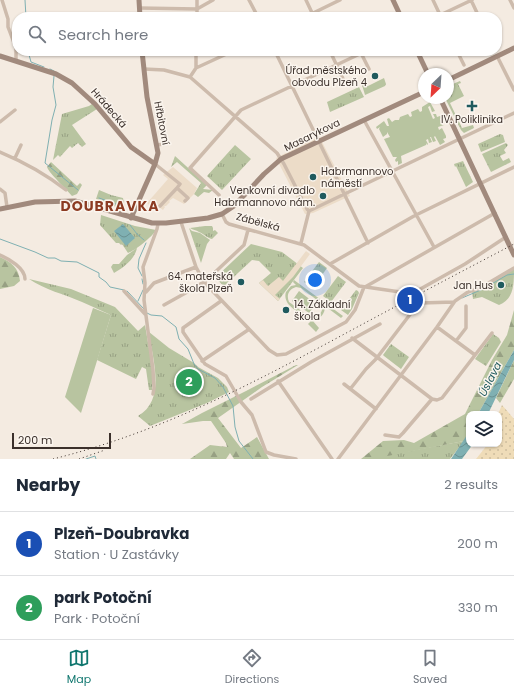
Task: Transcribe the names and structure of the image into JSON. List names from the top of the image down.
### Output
{
  "streets": {
    "main road": [
      "Hrádecká",
      "Hřbitovní",
      "Masarykova",
      "Zábělská"
    ]
  },
  "crossings": [
    ["Hrádecká", "Hřbitovní"],
    ["Hřbitovní", "Zábělská"],
    ["Masarykova", "Zábělská"]
  ],
  "districts": ["DOUBRAVKA"],
  "water": ["Úslava"],
  "places": {
    "other": [
      "Úřad městského obvodu Plzeň 4",
      "Habrmannovo náměstí",
      "Venkovní divadlo Habrmannovo nám.",
      "64. mateřská škola Plzeň",
      "Jan Hus",
      "14. Základní škola"
    ],
    "health": ["IV. Poliklinika"]
  },
  "scale_bar": "200 m",
  "north": "bottom left",
  "page": {
    "search": "Search here",
    "pins": ["1", "2"],
    "scale": "200 m",
    "heading": ["Nearby", "2 results"],
    "list": [
      {
        "mark": "1",
        "name": "Plzeň-Doubravka",
        "note": "Station · U Zastávky",
        "value": "200 m"
      },
      {
        "mark": "2",
        "name": "park Potoční",
        "note": "Park · Potoční",
        "value": "330 m"
      }
    ],
    "nav": ["Map", "Directions", "Saved"]
  }
}
